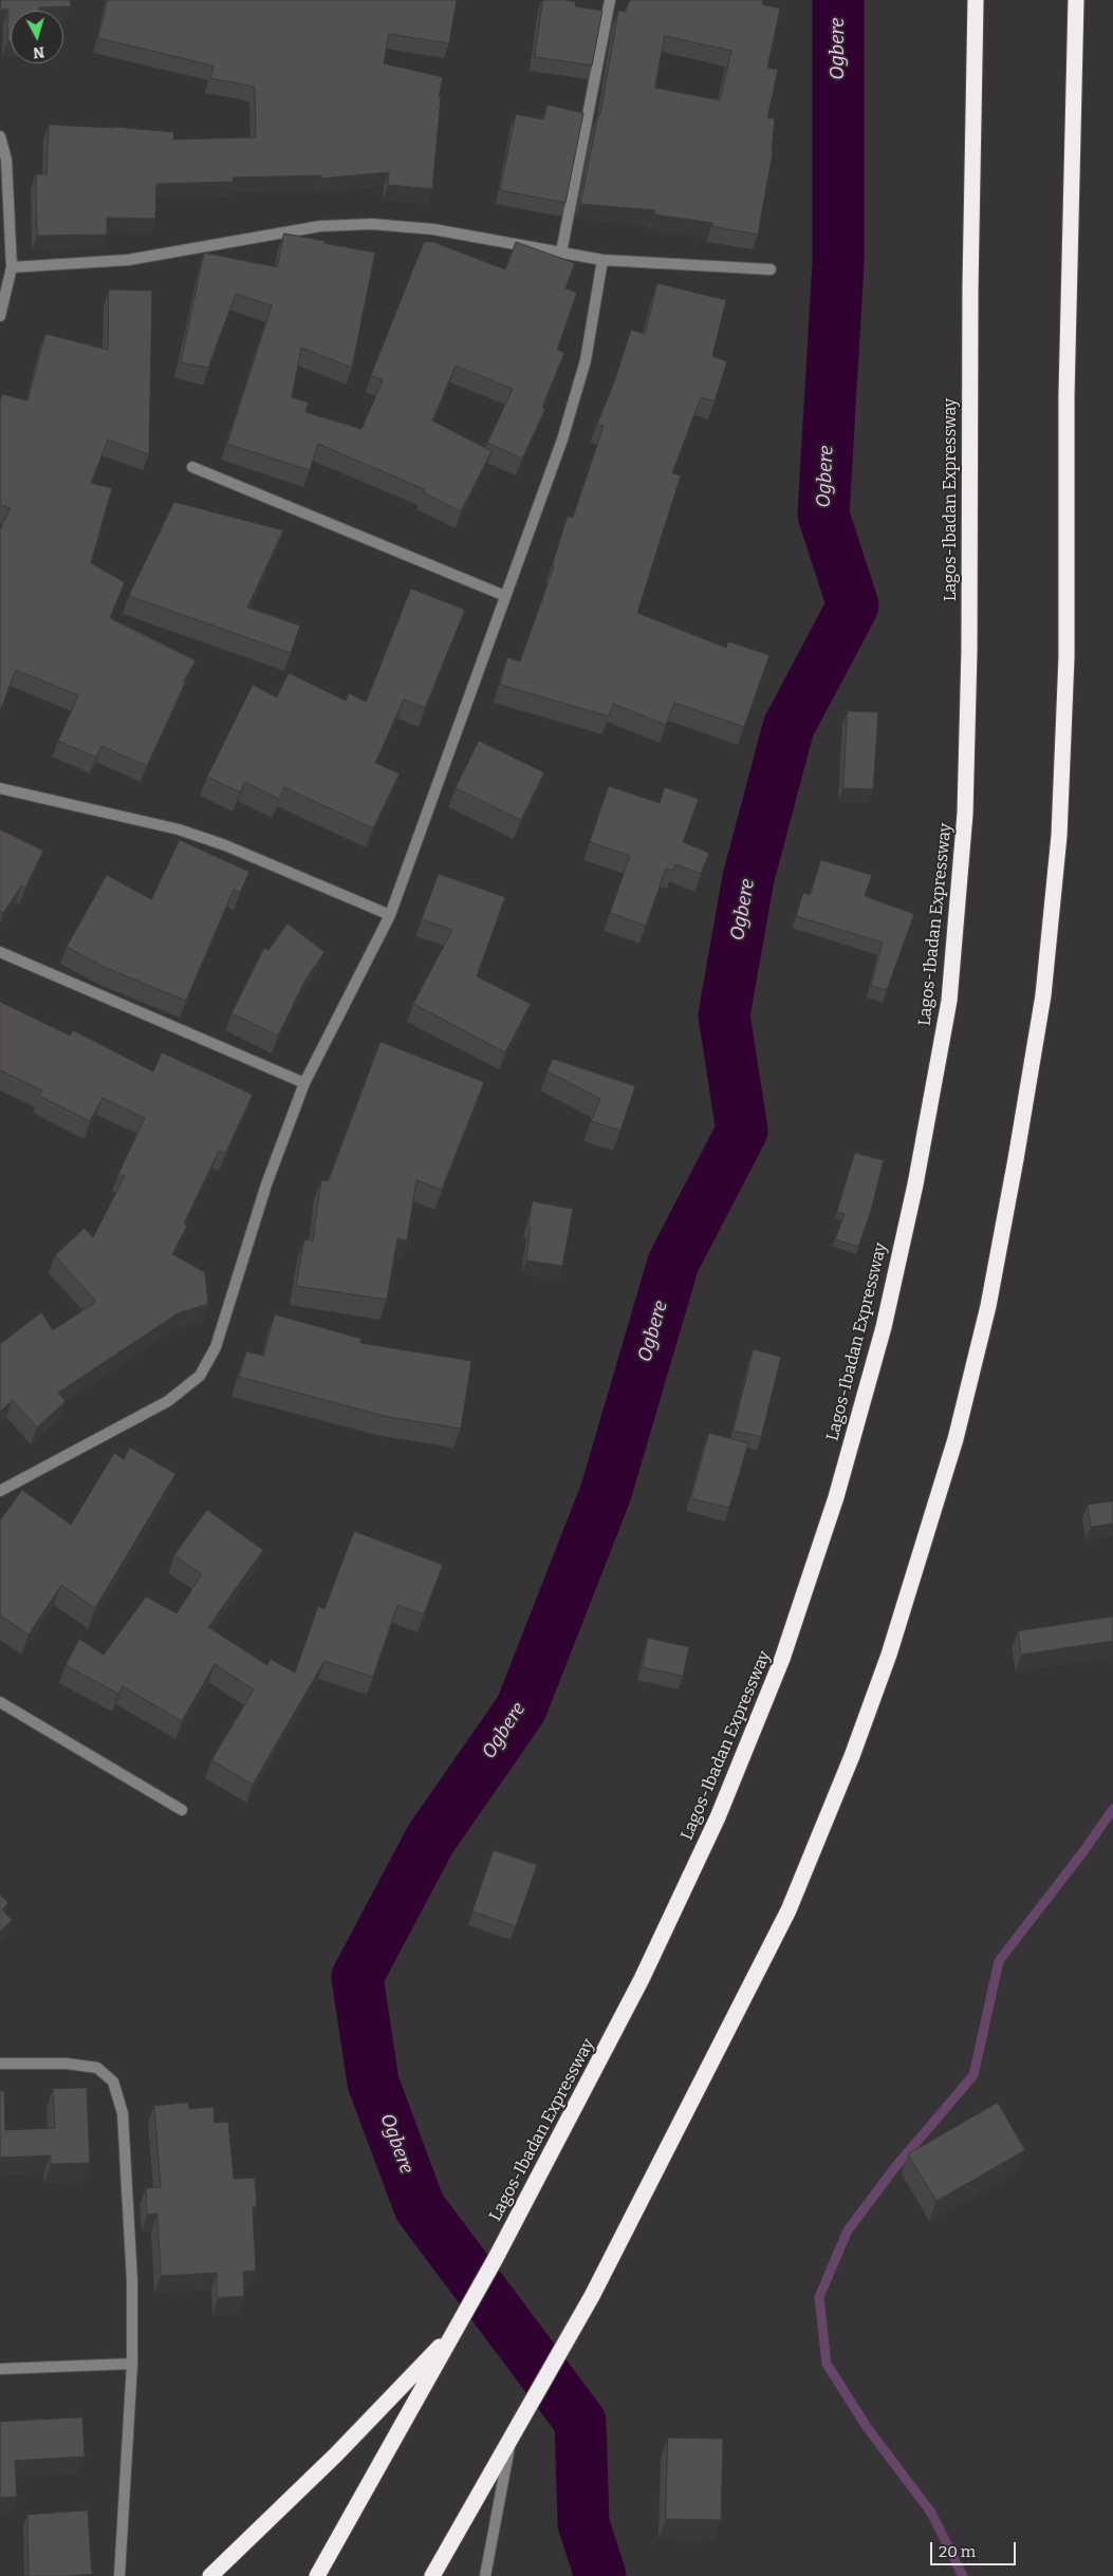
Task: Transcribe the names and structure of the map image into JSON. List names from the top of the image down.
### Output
{
  "streets": {
    "highway": ["Lagos-Ibadan Expressway"]
  },
  "water": ["Ogbere"],
  "scale_bar": "20 m",
  "north": "bottom"
}
